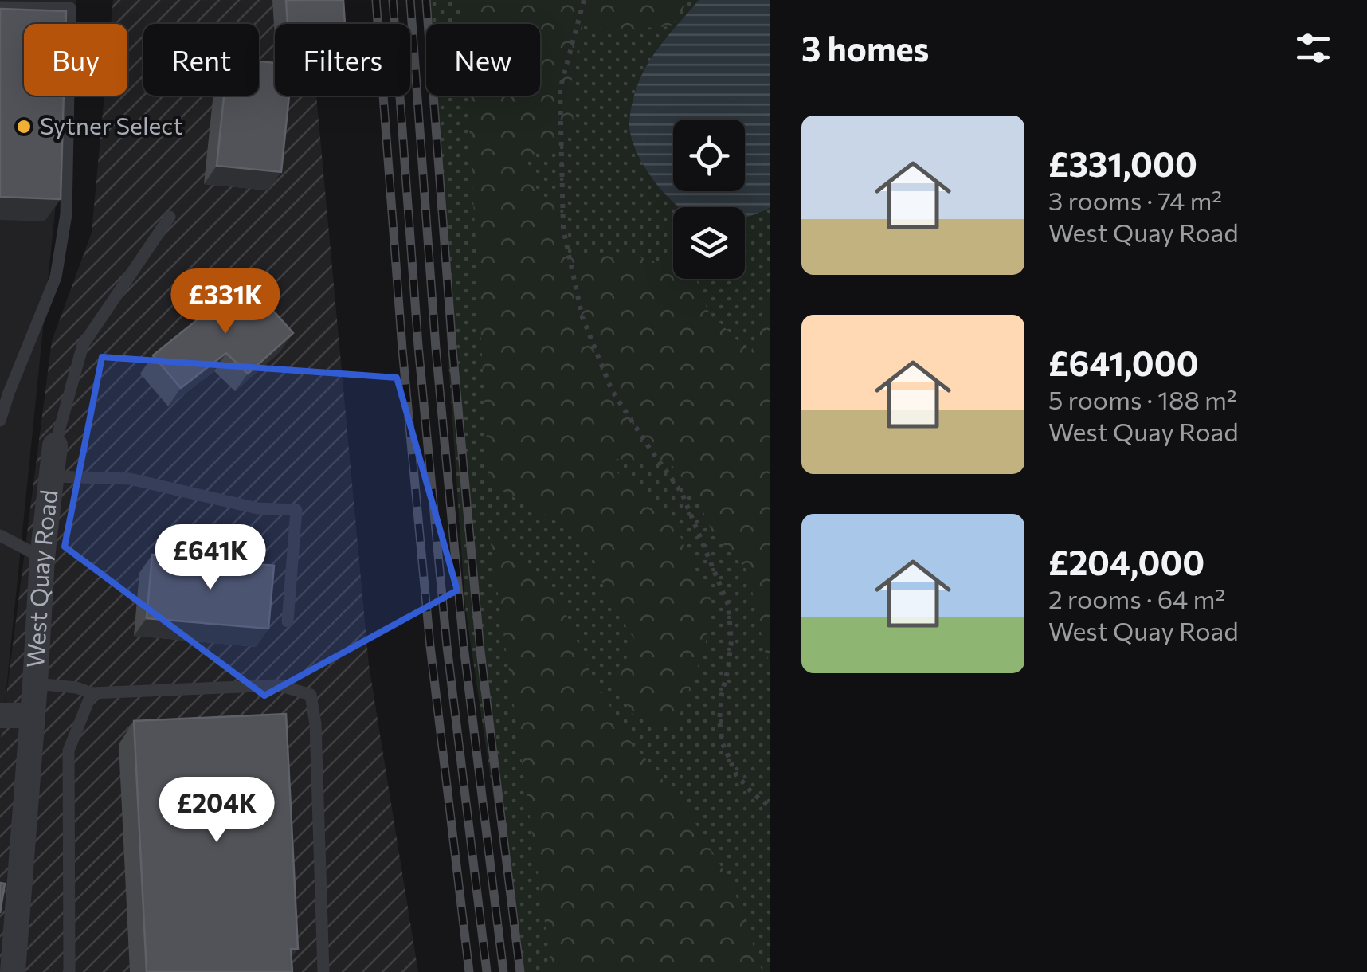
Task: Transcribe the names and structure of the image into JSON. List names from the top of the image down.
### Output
{
  "streets": {
    "street": ["West Quay Road"]
  },
  "places": ["Sytner Select"],
  "page": {
    "heading": "3 homes",
    "chip": [
      "Buy",
      "Rent",
      "Filters",
      "New"
    ],
    "list": [
      {
        "name": "£331,000",
        "note": "3 rooms · 74 m² · West Quay Road"
      },
      {
        "name": "£641,000",
        "note": "5 rooms · 188 m² · West Quay Road"
      },
      {
        "name": "£204,000",
        "note": "2 rooms · 64 m² · West Quay Road"
      }
    ],
    "price": ["£331K", "£641K", "£204K"]
  }
}
